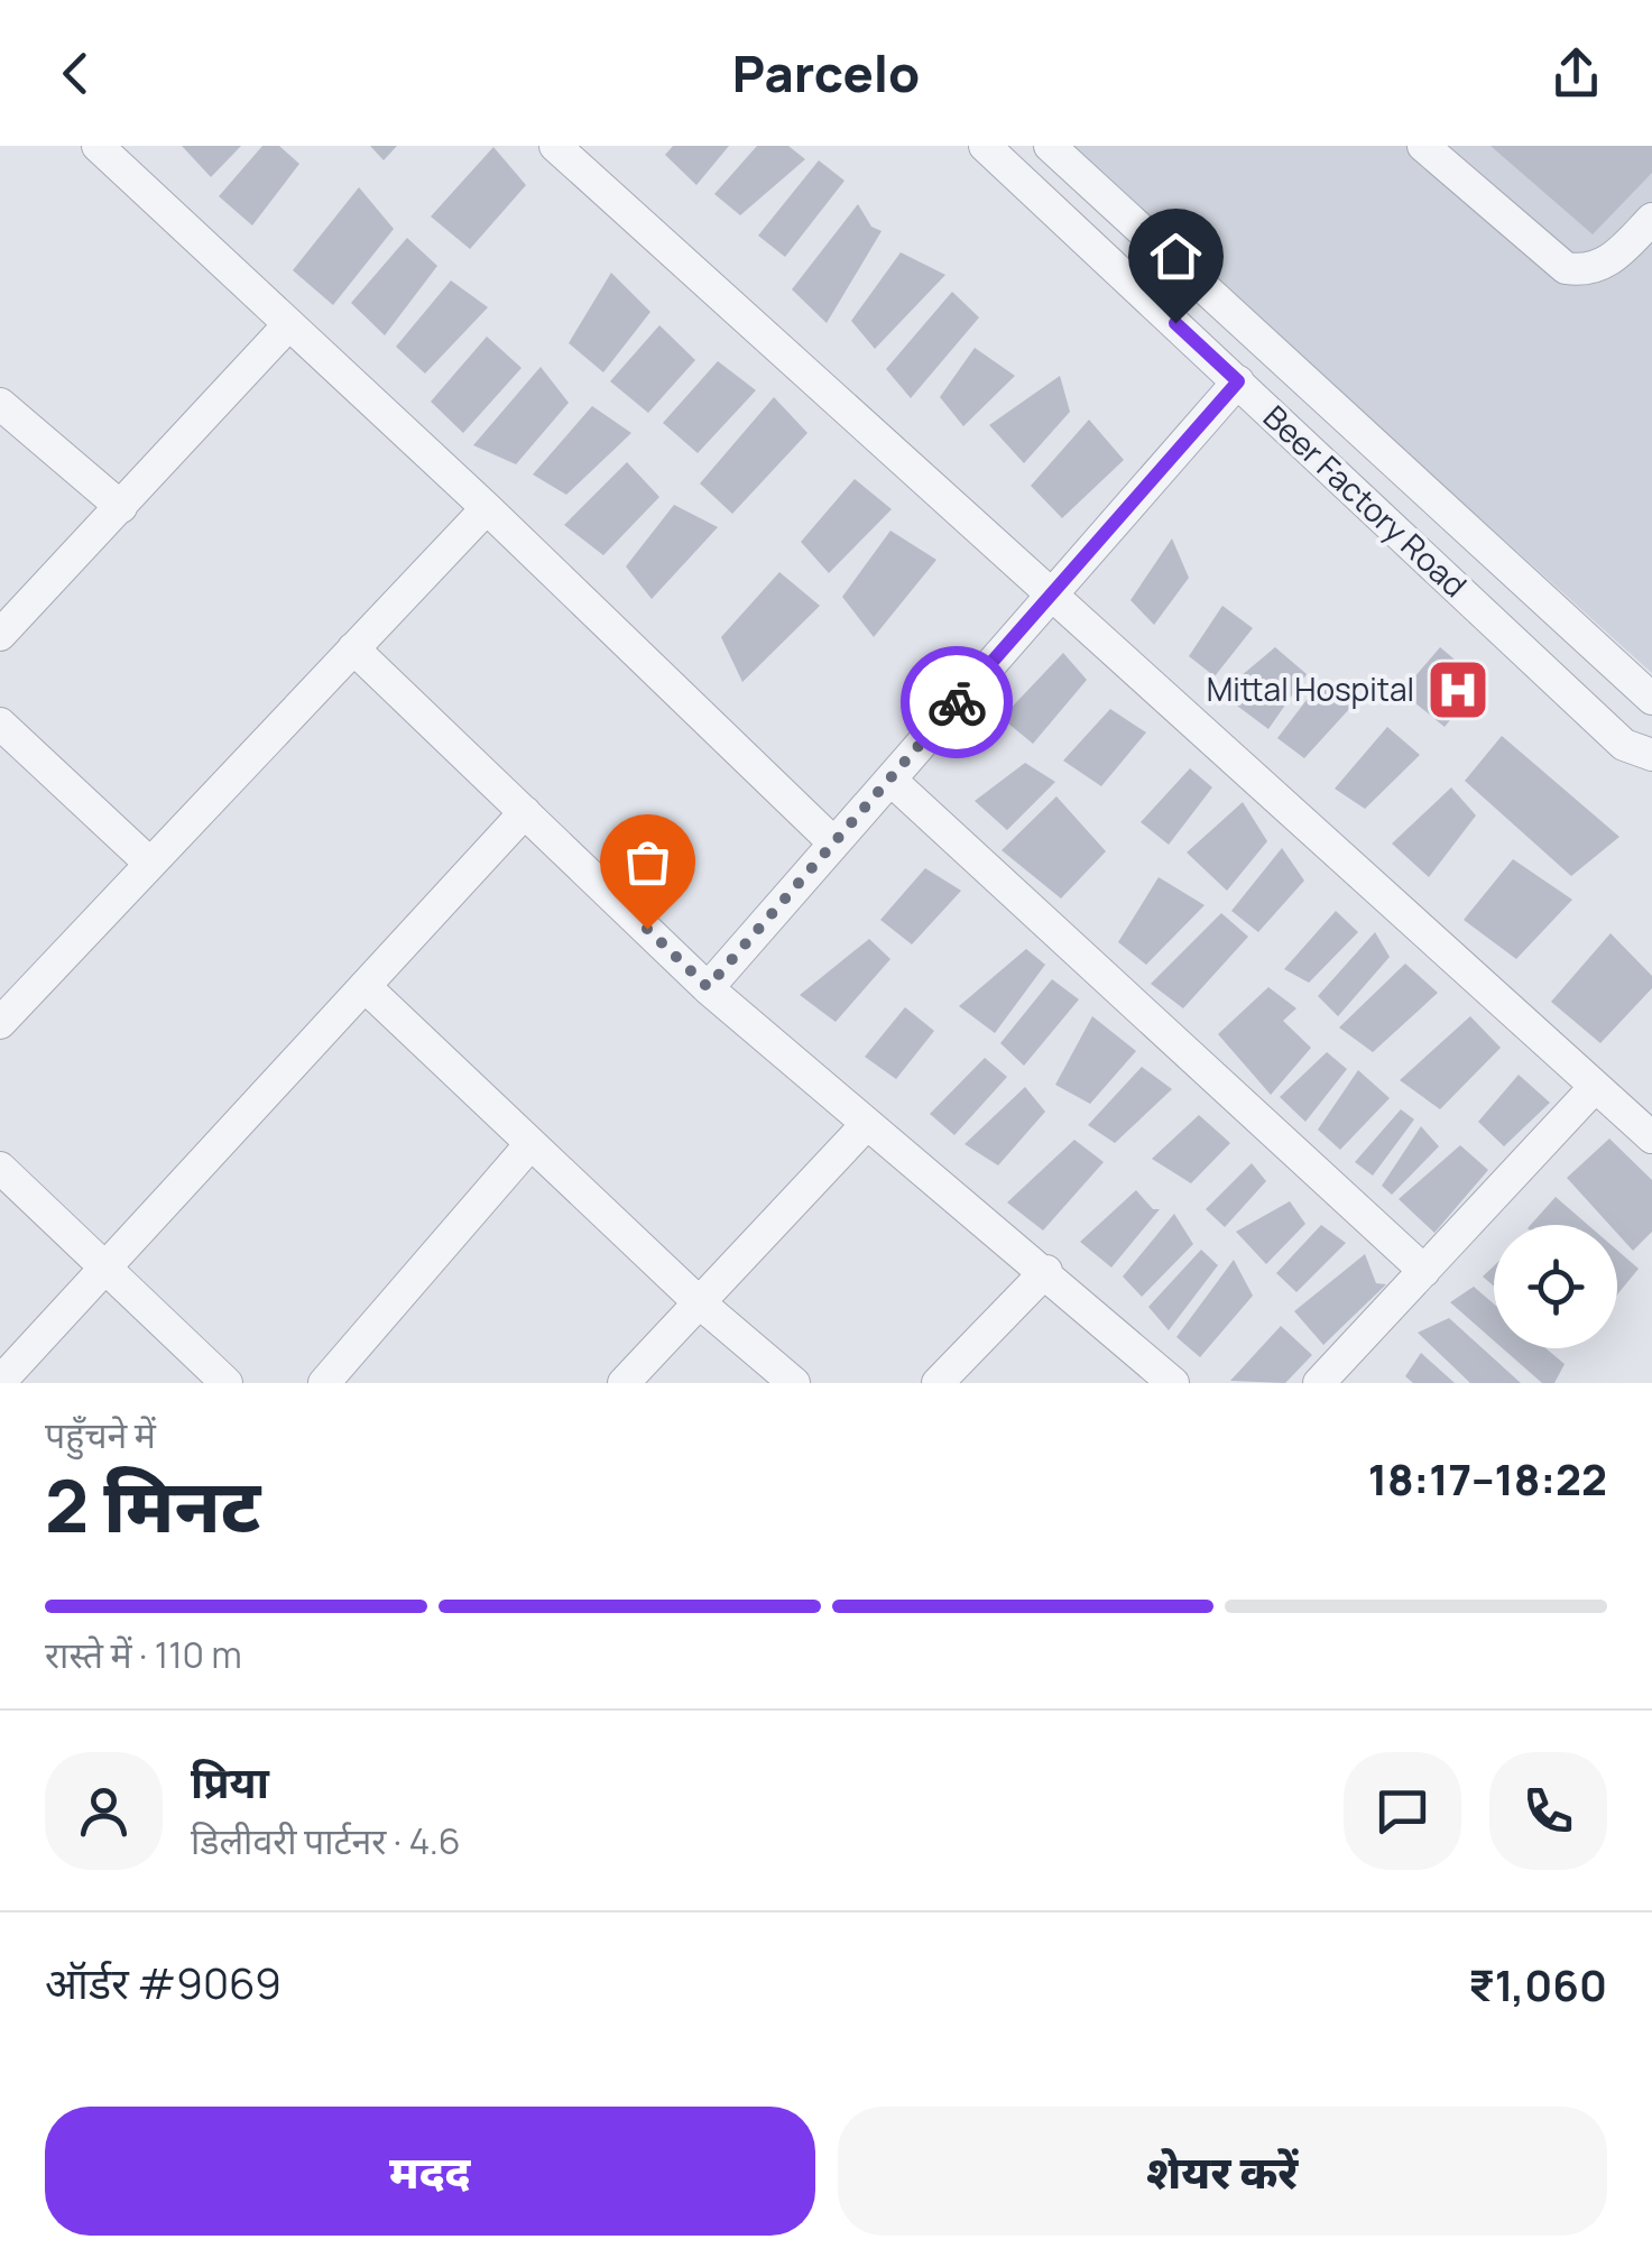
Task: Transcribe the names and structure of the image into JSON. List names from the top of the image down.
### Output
{
  "streets": {
    "street": ["Beer Factory Road"]
  },
  "places": {
    "hospital": ["Mittal Hospital"]
  },
  "page": {
    "header": "Parcelo",
    "heading": ["2 मिनट", "पहुँचने में", "18:17–18:22"],
    "panel": [
      "प्रिया",
      "डिलीवरी पार्टनर · 4.6",
      "ऑर्डर #9069",
      "₹1,060"
    ],
    "bar": "रास्ते में · 110 m",
    "buttons": ["मदद", "शेयर करें"]
  }
}
